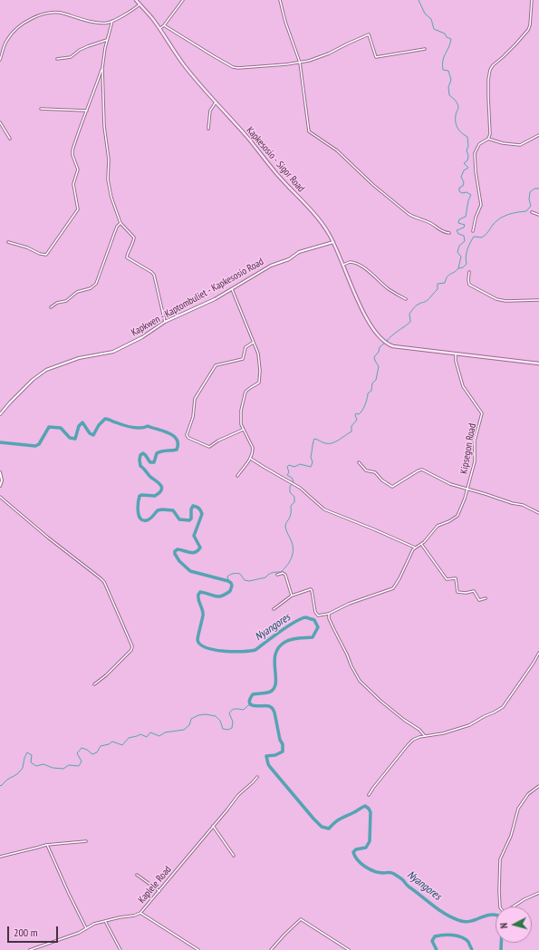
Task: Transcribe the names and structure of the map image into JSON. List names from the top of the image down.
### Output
{
  "streets": {
    "main road": ["Kapkesosio - Sigor Road"],
    "street": ["Kapkwen - Kaptombuliet - Kapkesosio Road", "Kipsegon Road", "Kaplele Road"]
  },
  "crossings": [
    ["Kapkesosio - Sigor Road", "Kapkwen - Kaptombuliet - Kapkesosio Road"],
    ["Kapkesosio - Sigor Road", "Kipsegon Road"]
  ],
  "water": ["Nyangores"],
  "scale_bar": "200 m",
  "north": "left"
}
